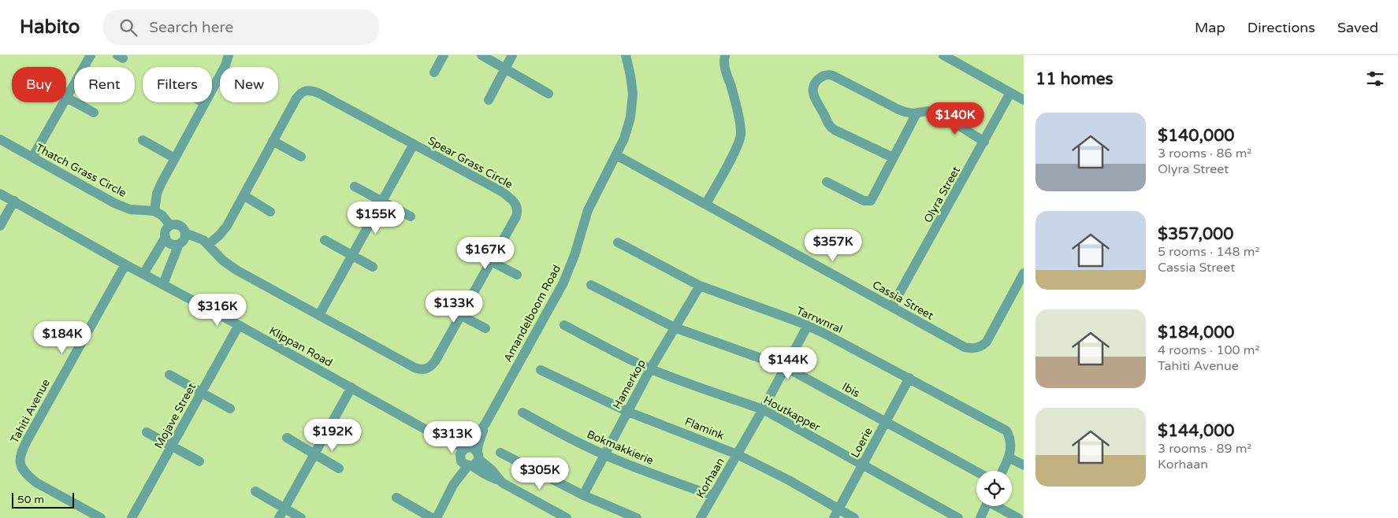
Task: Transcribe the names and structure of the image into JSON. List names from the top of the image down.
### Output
{
  "streets": {
    "street": [
      "Spear Grass Circle",
      "Thatch Grass Circle",
      "Olyra Street",
      "Cassia Street",
      "Amandelboom Road",
      "Tarrwnral",
      "Klippan Road",
      "Hamerkop",
      "Ibis",
      "Tahiti Avenue",
      "Houtkapper",
      "Mojave Street",
      "Flamink",
      "Loerie",
      "Bokmakkierie",
      "Korhaan"
    ]
  },
  "crossings": [
    ["Olyra Street", "Cassia Street"],
    ["Cassia Street", "Amandelboom Road"],
    ["Amandelboom Road", "Klippan Road"],
    ["Tarrwnral", "Hamerkop"],
    ["Tarrwnral", "Loerie"],
    ["Tarrwnral", "Korhaan"],
    ["Klippan Road", "Tahiti Avenue"],
    ["Klippan Road", "Mojave Street"],
    ["Hamerkop", "Ibis"],
    ["Hamerkop", "Houtkapper"],
    ["Hamerkop", "Flamink"],
    ["Hamerkop", "Bokmakkierie"],
    ["Ibis", "Loerie"],
    ["Ibis", "Korhaan"],
    ["Houtkapper", "Loerie"],
    ["Houtkapper", "Korhaan"],
    ["Flamink", "Loerie"],
    ["Flamink", "Korhaan"],
    ["Bokmakkierie", "Korhaan"]
  ],
  "scale_bar": "50 m",
  "page": {
    "header": "Habito",
    "search": "Search here",
    "nav": ["Map", "Directions", "Saved"],
    "heading": "11 homes",
    "chip": [
      "Buy",
      "Rent",
      "Filters",
      "New"
    ],
    "price": [
      "$140K",
      "$155K",
      "$357K",
      "$167K",
      "$133K",
      "$316K",
      "$184K",
      "$144K",
      "$192K",
      "$313K",
      "$305K"
    ],
    "list": [
      {
        "name": "$140,000",
        "note": "3 rooms · 86 m² · Olyra Street"
      },
      {
        "name": "$357,000",
        "note": "5 rooms · 148 m² · Cassia Street"
      },
      {
        "name": "$184,000",
        "note": "4 rooms · 100 m² · Tahiti Avenue"
      },
      {
        "name": "$144,000",
        "note": "3 rooms · 89 m² · Korhaan"
      }
    ],
    "scale": "50 m"
  }
}
